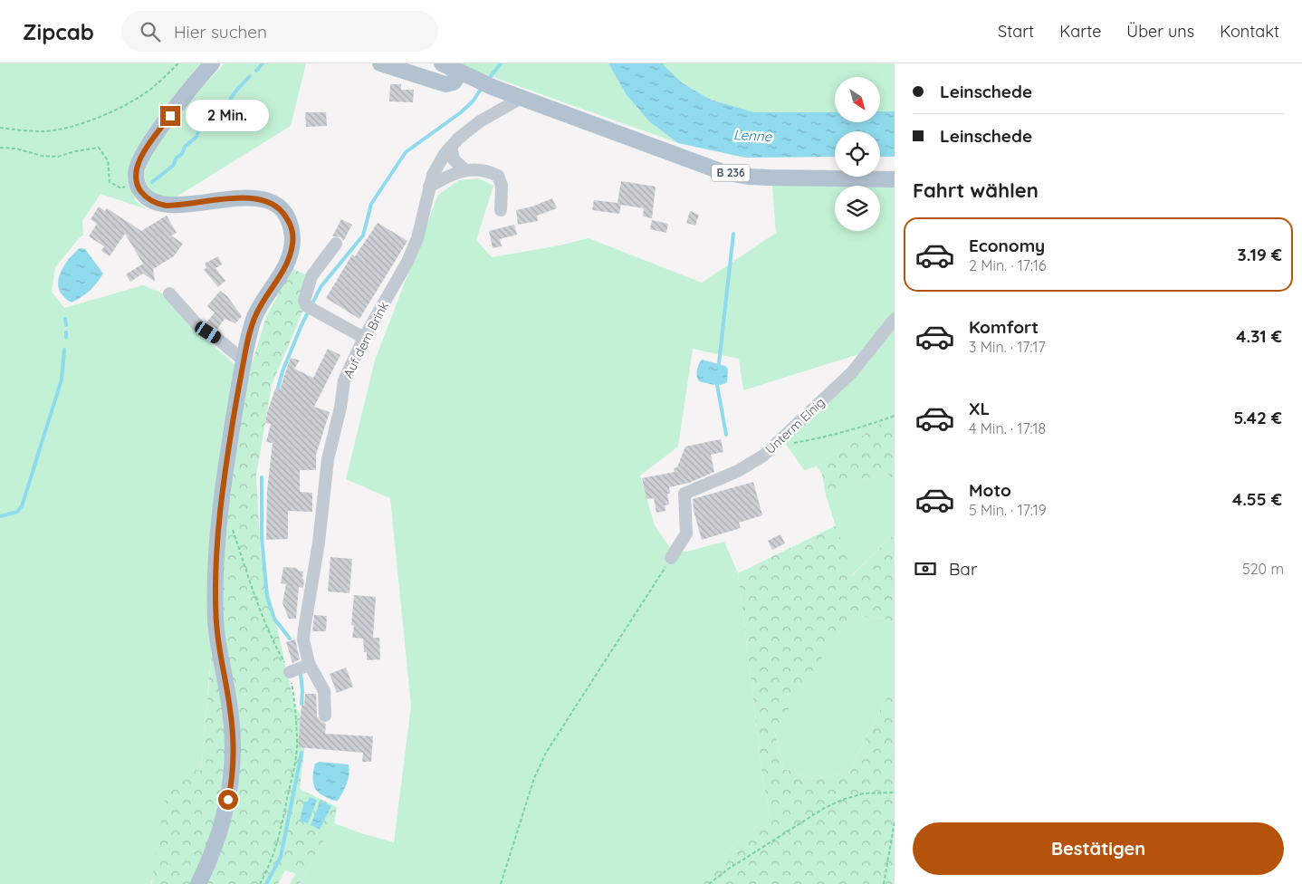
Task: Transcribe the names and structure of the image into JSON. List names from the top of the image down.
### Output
{
  "streets": {
    "main road": ["B 236"],
    "street": ["Auf dem Brink", "Unterm Einig"]
  },
  "crossings": [
    ["B 236", "Auf dem Brink"]
  ],
  "water": ["Lenne"],
  "north": "bottom right",
  "page": {
    "header": "Zipcab",
    "search": "Hier suchen",
    "nav": [
      "Start",
      "Karte",
      "Über uns",
      "Kontakt"
    ],
    "banner": ["Leinschede", "Leinschede"],
    "bubble": "2 Min.",
    "heading": "Fahrt wählen",
    "list": [
      {
        "name": "Economy",
        "note": "2 Min. · 17:16",
        "value": "3.19 €"
      },
      {
        "name": "Komfort",
        "note": "3 Min. · 17:17",
        "value": "4.31 €"
      },
      {
        "name": "XL",
        "note": "4 Min. · 17:18",
        "value": "5.42 €"
      },
      {
        "name": "Moto",
        "note": "5 Min. · 17:19",
        "value": "4.55 €"
      }
    ],
    "pay": ["Bar", "520 m"],
    "buttons": "Bestätigen"
  }
}
